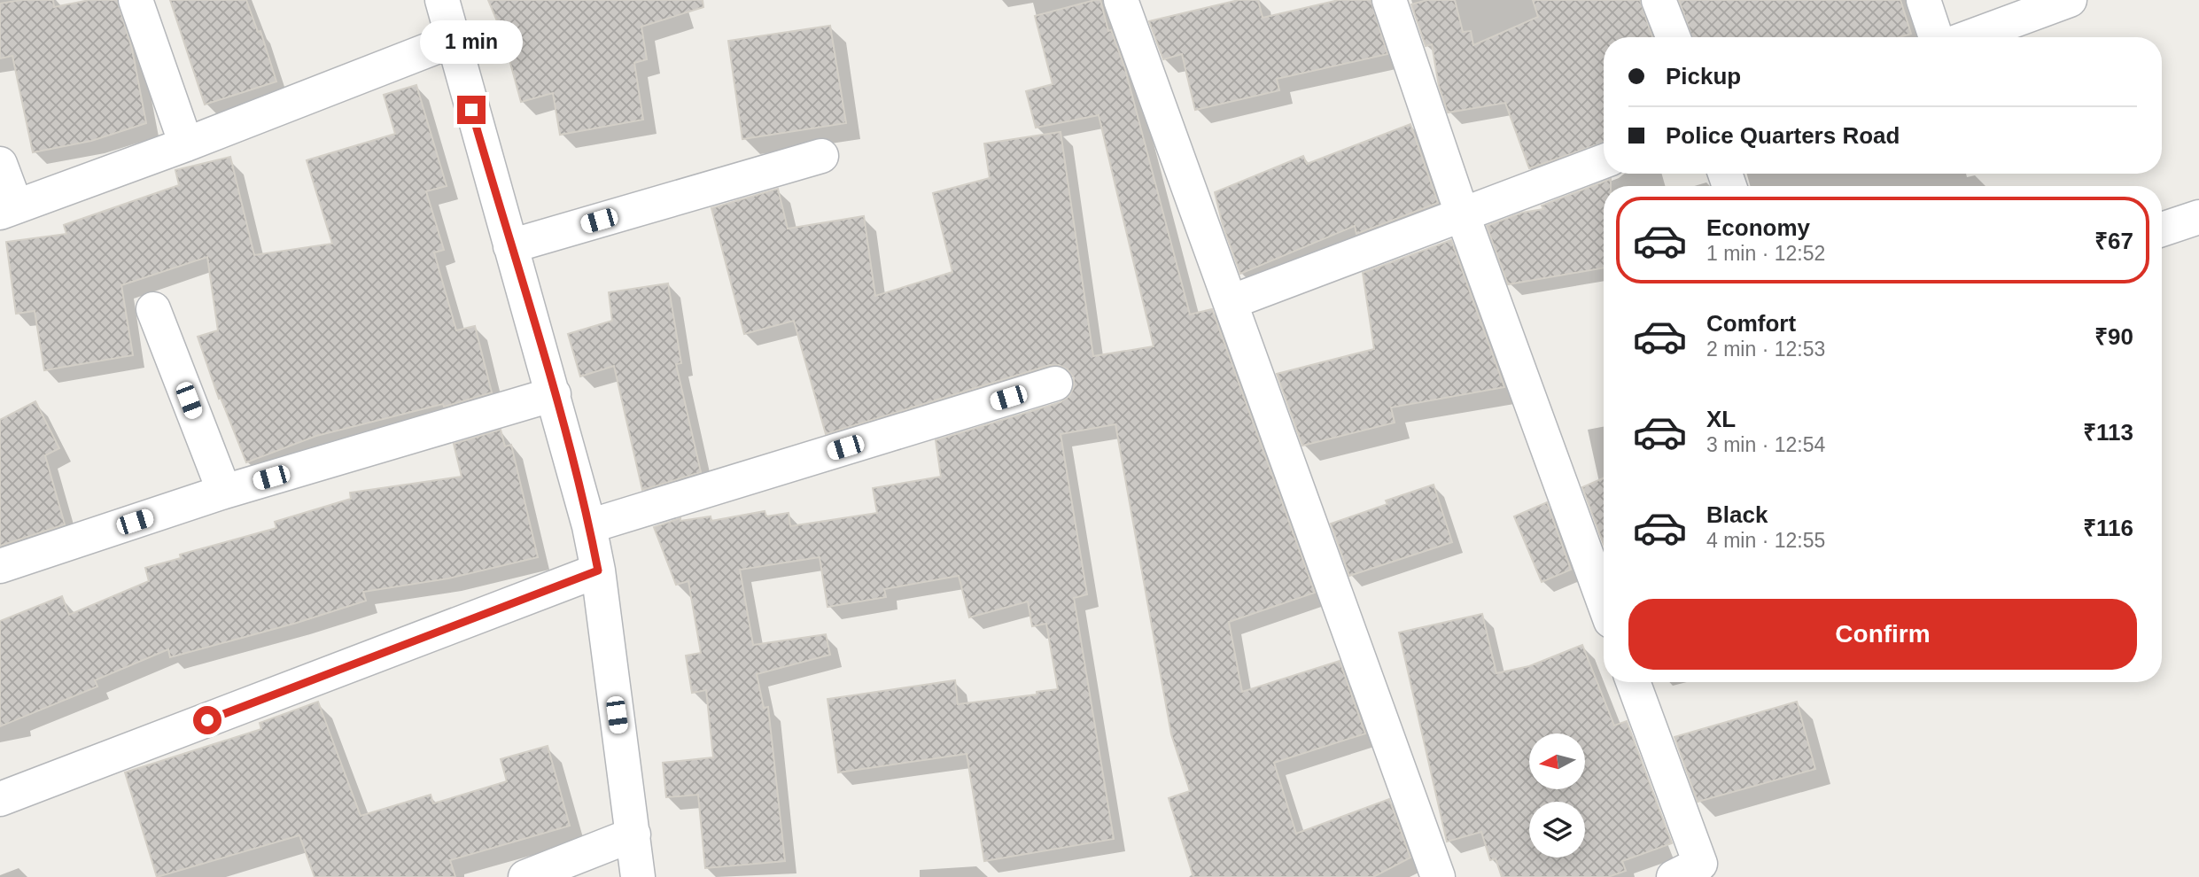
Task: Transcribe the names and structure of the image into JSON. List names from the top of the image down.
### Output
{
  "north": "left",
  "page": {
    "bubble": "1 min",
    "banner": ["Pickup", "Police Quarters Road"],
    "list": [
      {
        "name": "Economy",
        "note": "1 min · 12:52",
        "value": "₹67"
      },
      {
        "name": "Comfort",
        "note": "2 min · 12:53",
        "value": "₹90"
      },
      {
        "name": "XL",
        "note": "3 min · 12:54",
        "value": "₹113"
      },
      {
        "name": "Black",
        "note": "4 min · 12:55",
        "value": "₹116"
      }
    ],
    "buttons": "Confirm"
  }
}
